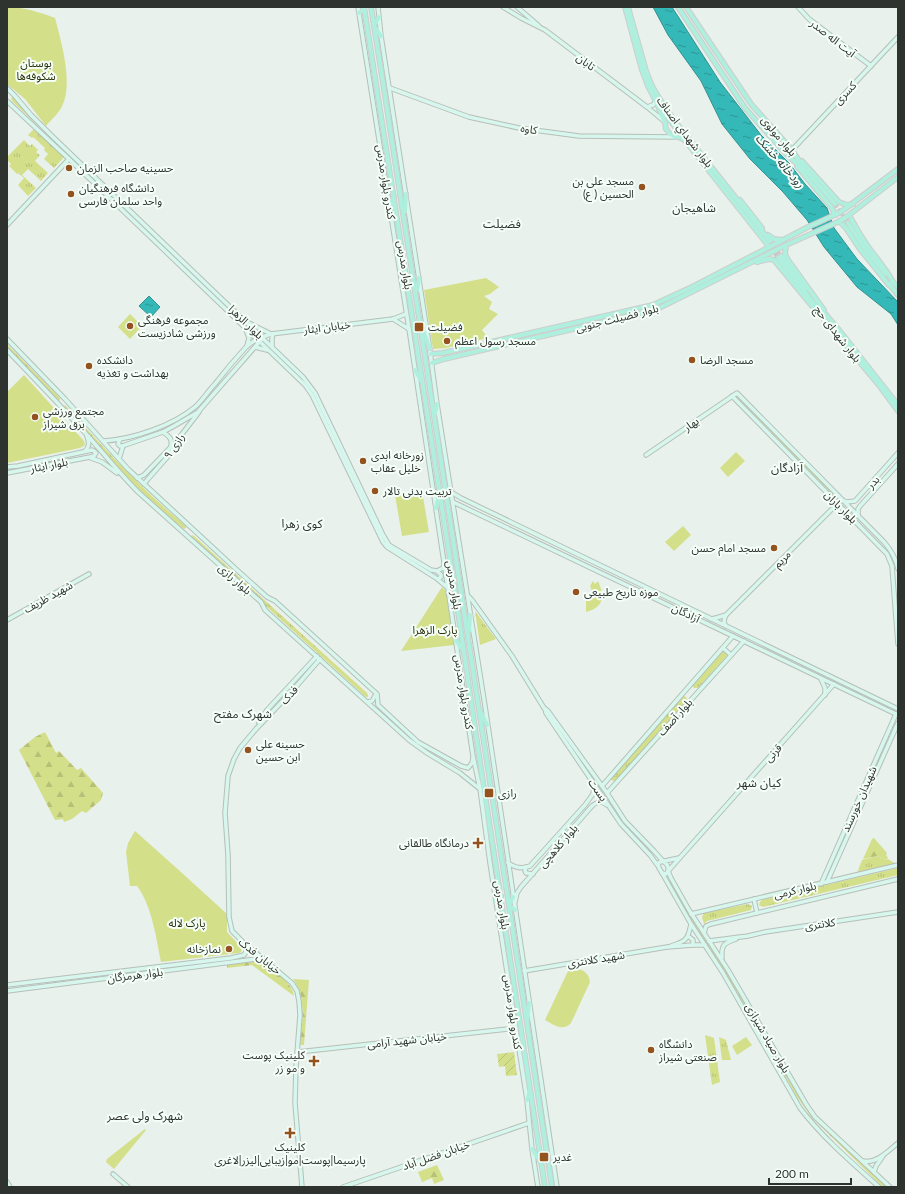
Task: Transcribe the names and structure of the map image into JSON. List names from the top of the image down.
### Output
{
  "streets": {
    "main road": [
      "آیت اله صدر",
      "تابان",
      "کسری",
      "کاوه",
      "بلوار شهداي اصناف",
      "بلوار مولوی",
      "کندرو بلوار مدرس",
      "بلوار مدرس",
      "بلوار فضیلت جنوبی",
      "بلوار الزهرا",
      "خیابان ایثار",
      "بلوار شهدای حج",
      "بهار",
      "رازی ۹",
      "بلوار ایثار",
      "بدر",
      "بلوار باران",
      "مریم",
      "بلوار رازی",
      "شهید ظریف",
      "آزادگان",
      "فدک",
      "بلوار آصف",
      "قرنی",
      "پست",
      "شهیدان خورسند",
      "بلوار کلاهچی",
      "بلوار کرمی",
      "کلانتری",
      "خیابان فدک",
      "شهید کلانتری",
      "بلوار هرمزگان",
      "بلوار صیاد شیرازی",
      "خیابان شهید آرامی",
      "خیابان فضل آباد"
    ]
  },
  "crossings": [
    ["آیت اله صدر", "کسری"],
    ["تابان", "بلوار شهداي اصناف"],
    ["کسری", "بلوار مولوی"],
    ["کاوه", "بلوار شهداي اصناف"],
    ["کاوه", "کندرو بلوار مدرس"],
    ["کندرو بلوار مدرس", "بلوار فضیلت جنوبی"],
    ["کندرو بلوار مدرس", "بلوار الزهرا"],
    ["کندرو بلوار مدرس", "خیابان ایثار"],
    ["کندرو بلوار مدرس", "بلوار رازی"],
    ["کندرو بلوار مدرس", "آزادگان"],
    ["کندرو بلوار مدرس", "پست"],
    ["کندرو بلوار مدرس", "بلوار کلاهچی"],
    ["کندرو بلوار مدرس", "شهید کلانتری"],
    ["کندرو بلوار مدرس", "خیابان شهید آرامی"],
    ["کندرو بلوار مدرس", "خیابان فضل آباد"],
    ["بلوار الزهرا", "خیابان ایثار"],
    ["بهار", "بلوار باران"],
    ["رازی ۹", "بلوار رازی"],
    ["بلوار باران", "مریم"],
    ["بلوار رازی", "فدک"],
    ["آزادگان", "بلوار آصف"],
    ["آزادگان", "قرنی"],
    ["آزادگان", "شهیدان خورسند"],
    ["فدک", "خیابان فدک"],
    ["بلوار آصف", "پست"],
    ["قرنی", "پست"],
    ["قرنی", "بلوار صیاد شیرازی"],
    ["پست", "بلوار کلاهچی"],
    ["پست", "بلوار صیاد شیرازی"],
    ["شهیدان خورسند", "بلوار کرمی"],
    ["بلوار کرمی", "بلوار صیاد شیرازی"],
    ["کلانتری", "بلوار صیاد شیرازی"],
    ["خیابان فدک", "بلوار هرمزگان"],
    ["خیابان فدک", "خیابان شهید آرامی"]
  ],
  "districts": [
    "شاهیجان",
    "فضیلت",
    "آزادگان",
    "کوی زهرا",
    "شهرک مفتح",
    "کیان شهر",
    "شهرک ولی عصر"
  ],
  "water": ["رودخانه خشک"],
  "parks": ["بوستان شکوفه‌ها", "پارک الزهرا", "پارک لاله"],
  "places": {
    "other": [
      "حسینیه صاحب الزمان",
      "مسجد علی بن الحسین ( ع)",
      "دانشگاه فرهنگیان واحد سلمان فارسی",
      "مجموعه فرهنگی ورزشی شادزیست",
      "مسجد رسول اعظم",
      "مسجد الرضا",
      "دانشکده بهداشت و تغذیه",
      "مجتمع ورزشی برق شیراز",
      "زورخانه ابدی خلیل عقاب",
      "تربیت بدنی تالار",
      "مسجد امام حسن",
      "موزه تاریخ طبیعی",
      "حسینه علی ابن حسین",
      "نمازخانه",
      "دانشگاه صنعتی شیراز"
    ],
    "transit": ["فضیلت", "رازی", "غدیر"],
    "health": ["درمانگاه طالقانی", "کلینیک پوست و مو زر", "کلینیک پارسیما|پوست|مو|زیبایی|لیزر|لاغری"]
  },
  "scale_bar": "200 m"
}
